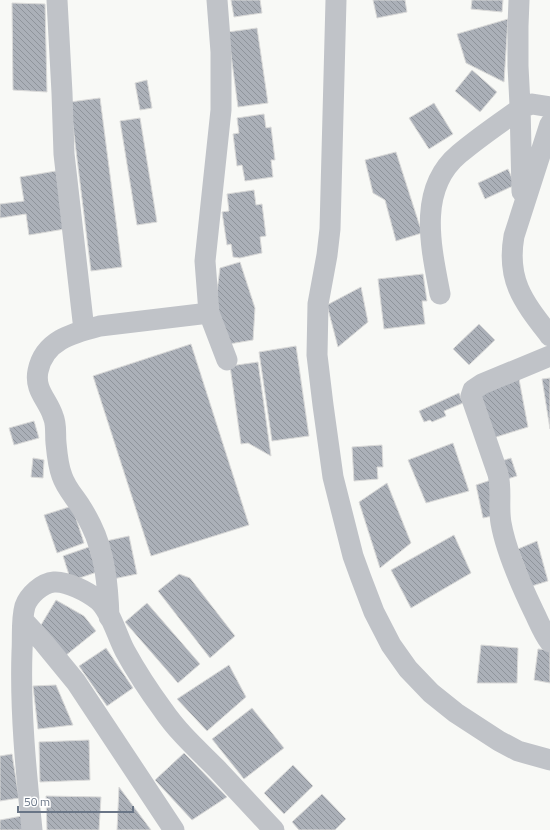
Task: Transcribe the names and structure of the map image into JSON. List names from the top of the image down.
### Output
{
  "scale_bar": "50 m"
}
